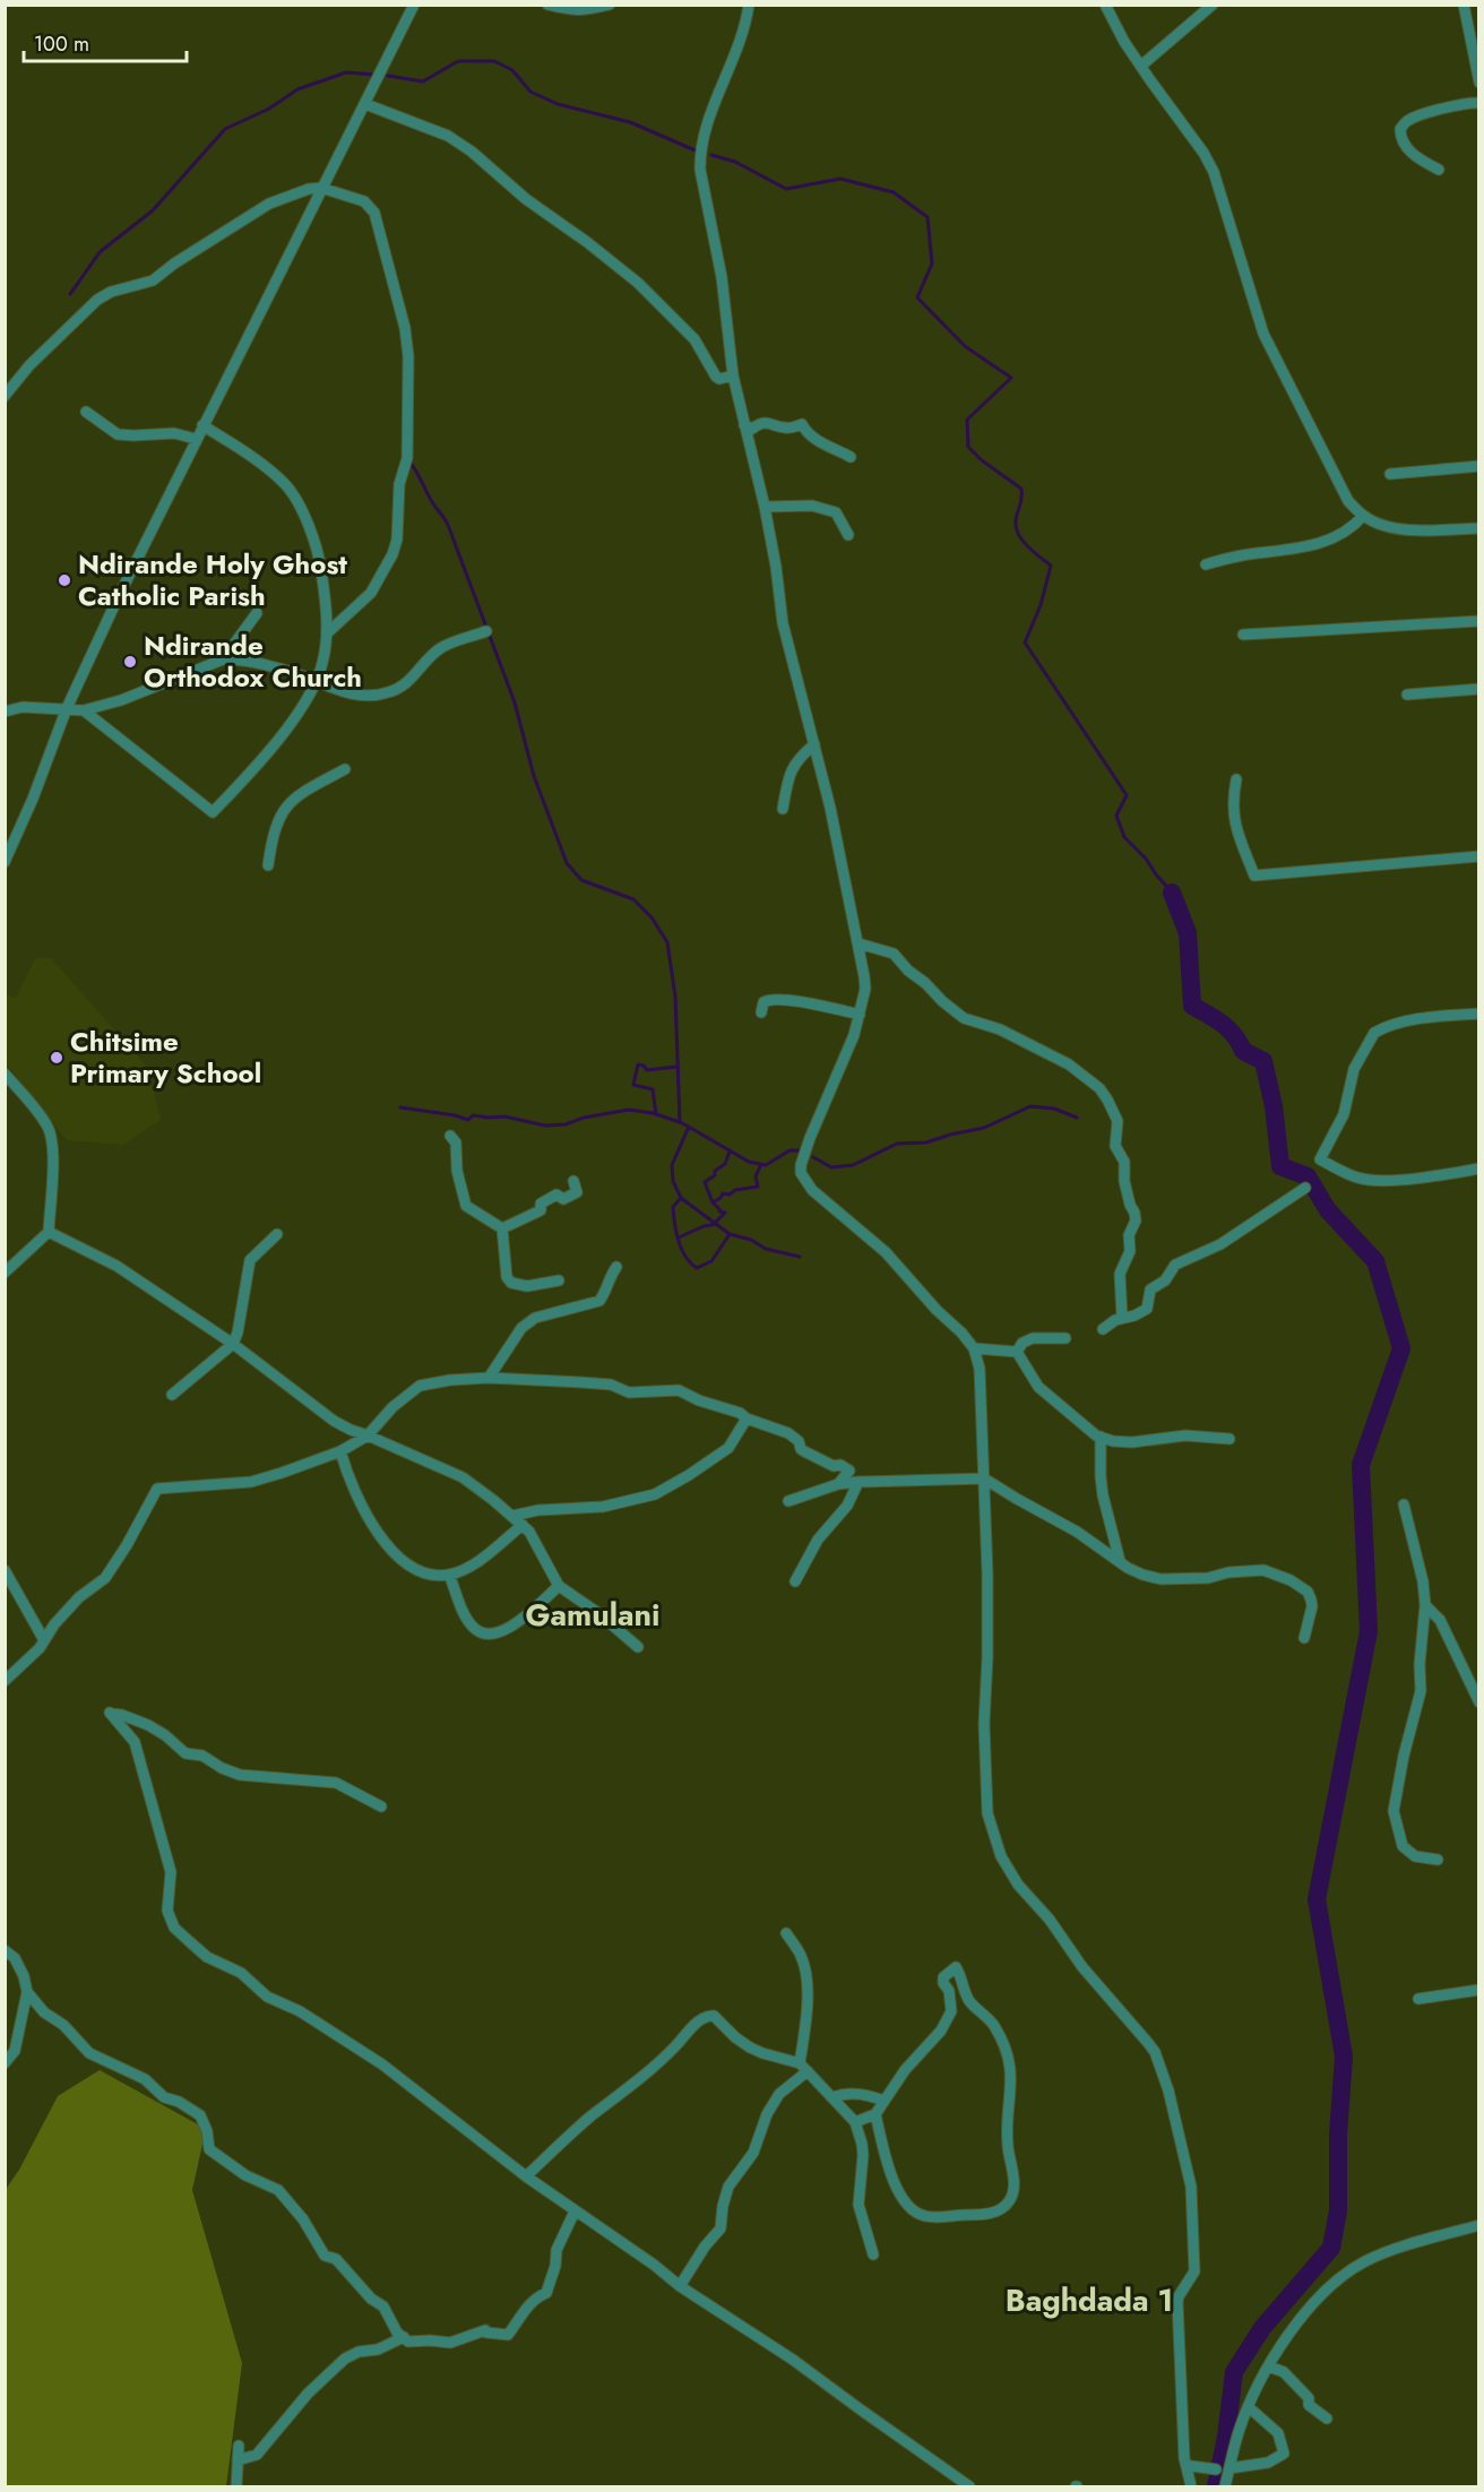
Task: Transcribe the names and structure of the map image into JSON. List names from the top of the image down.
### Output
{
  "districts": ["Gamulani", "Baghdada 1"],
  "places": ["Ndirande Holy Ghost Catholic Parish", "Ndirande Orthodox Church", "Chitsime Primary School"],
  "scale_bar": "100 m"
}
